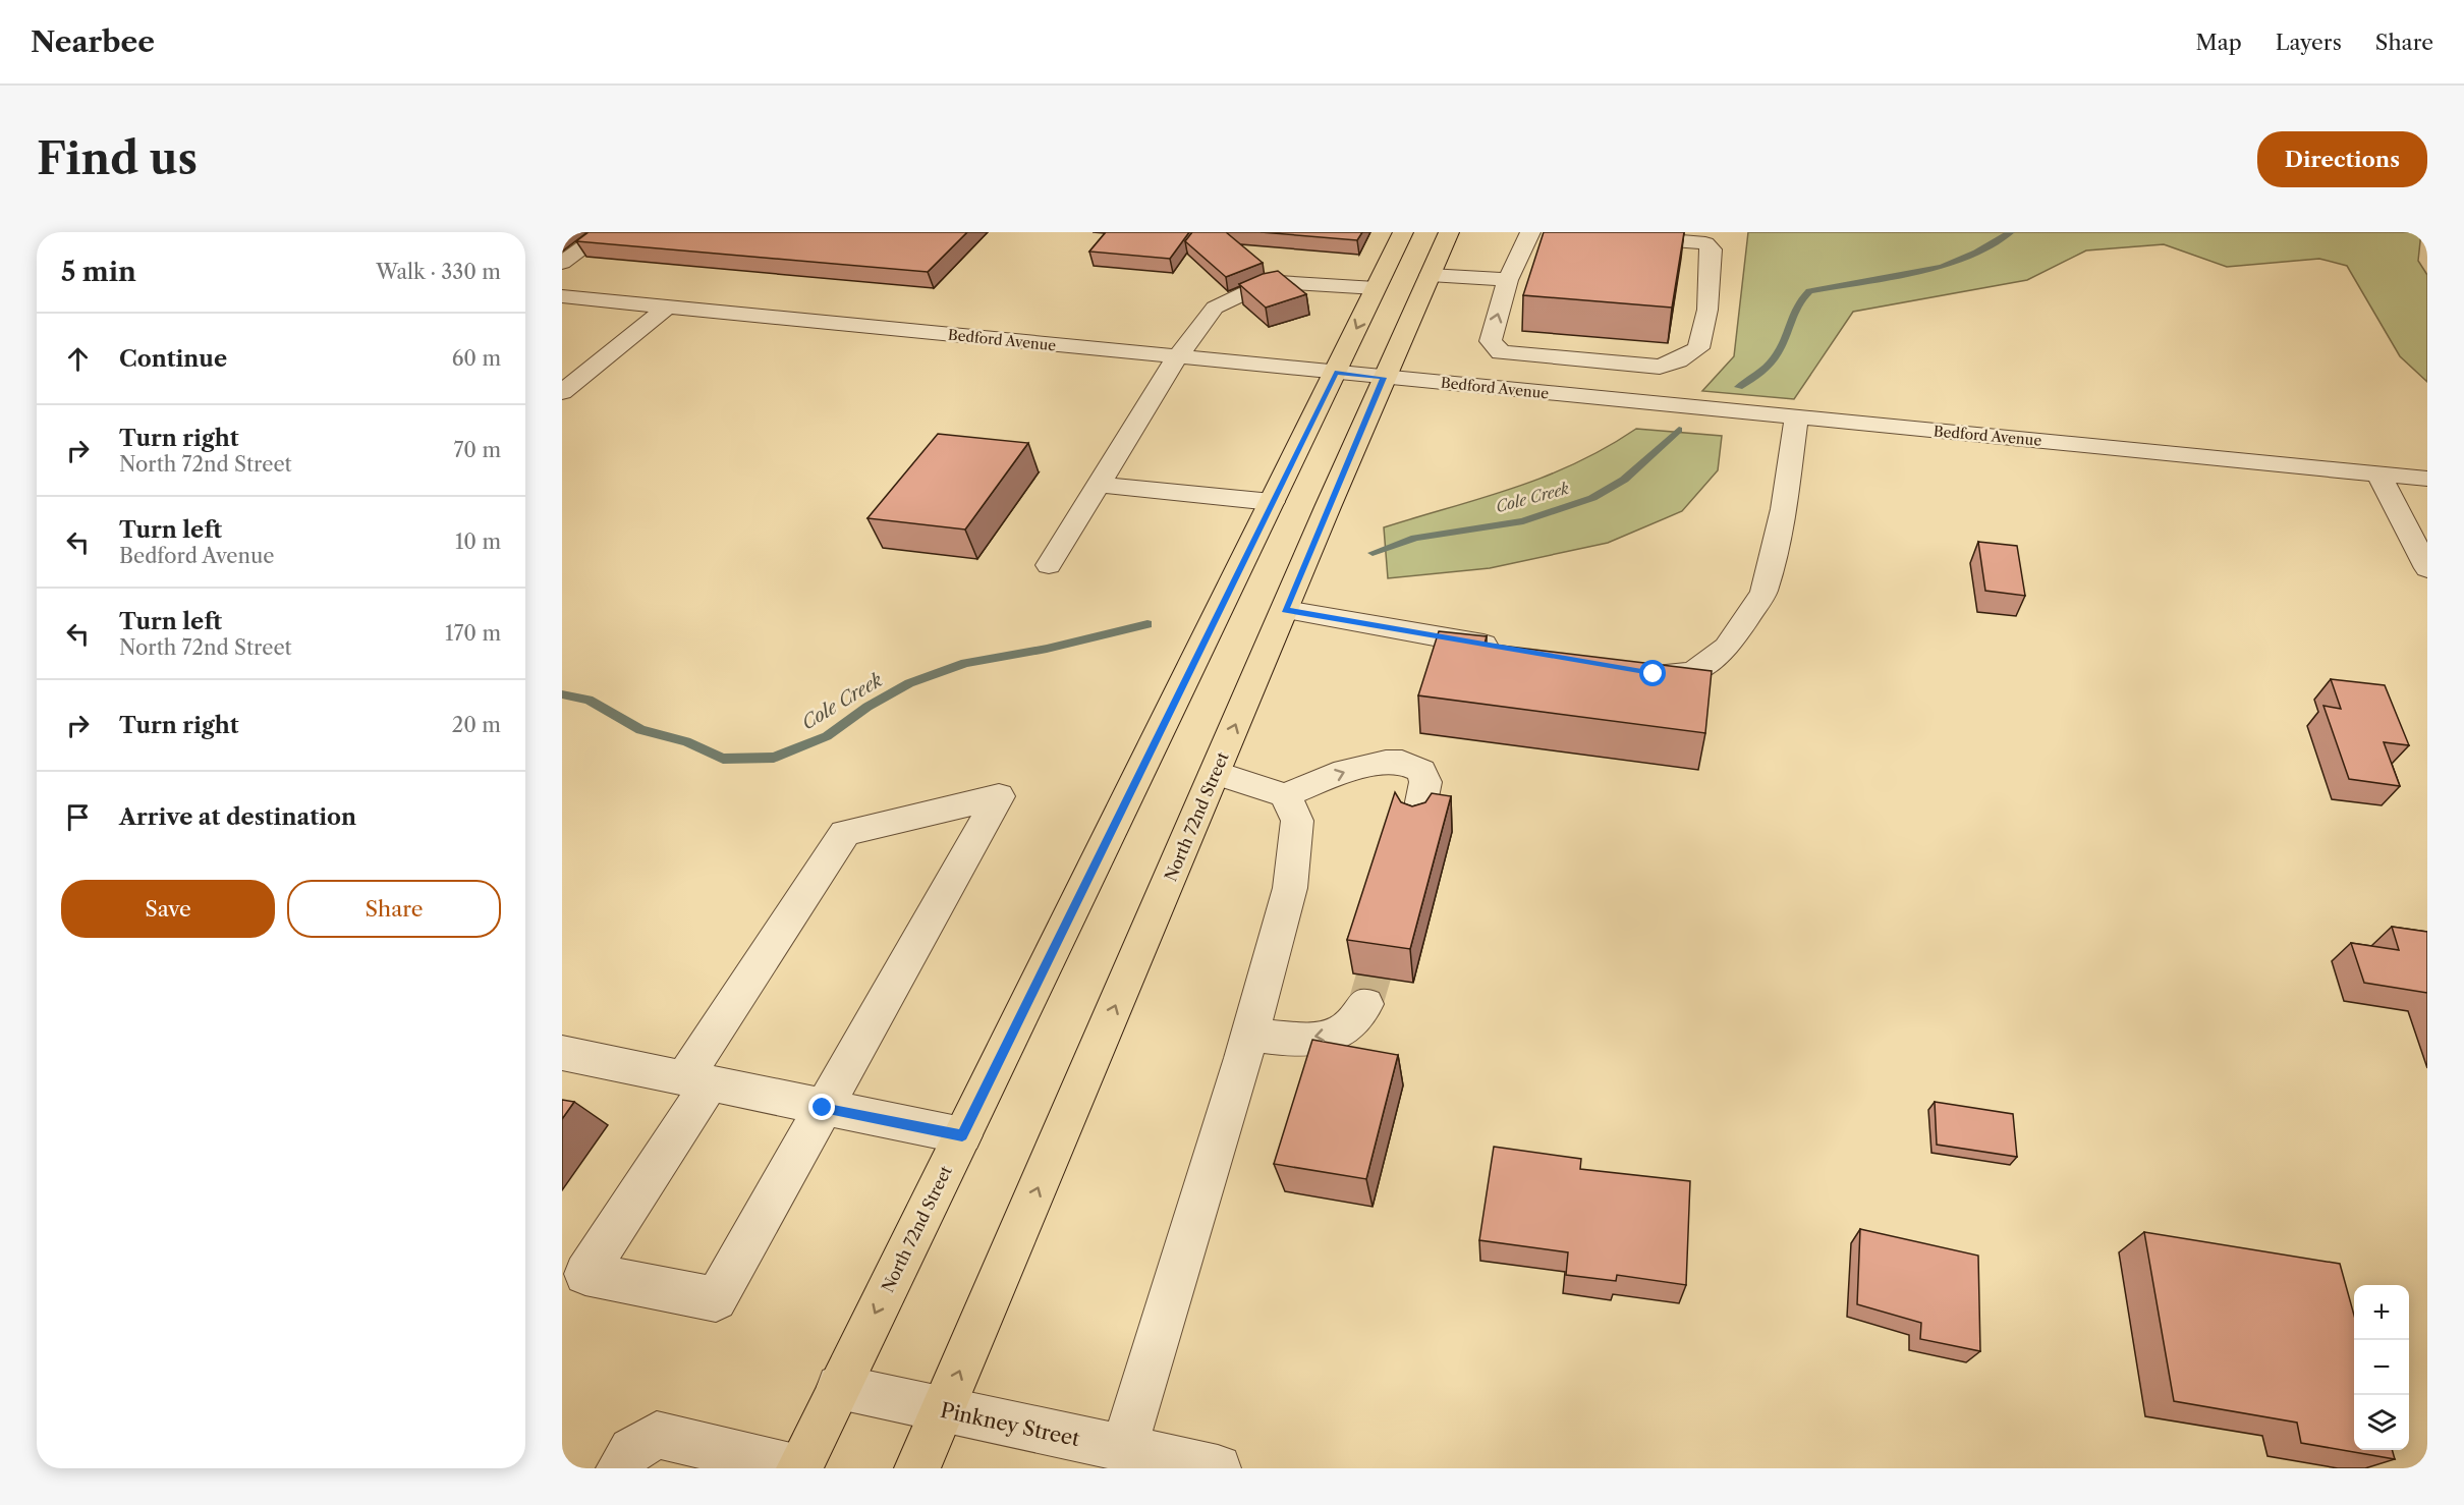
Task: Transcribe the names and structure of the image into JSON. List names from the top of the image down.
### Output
{
  "streets": {
    "main road": ["North 72nd Street"],
    "street": ["Bedford Avenue", "Pinkney Street"]
  },
  "crossings": [
    ["Bedford Avenue", "North 72nd Street"],
    ["North 72nd Street", "Pinkney Street"]
  ],
  "water": ["Cole Creek"],
  "page": {
    "header": "Nearbee",
    "nav": ["Map", "Layers", "Share"],
    "buttons": [
      "Directions",
      ["Save", "Share"]
    ],
    "title": "Find us",
    "heading": ["5 min", "Walk · 330 m"],
    "list": [
      ["Continue", "60 m"],
      ["Turn right", "North 72nd Street", "70 m"],
      ["Turn left", "Bedford Avenue", "10 m"],
      ["Turn left", "North 72nd Street", "170 m"],
      ["Turn right", "20 m"],
      "Arrive at destination"
    ],
    "map_buttons": ["+", "−"]
  }
}
